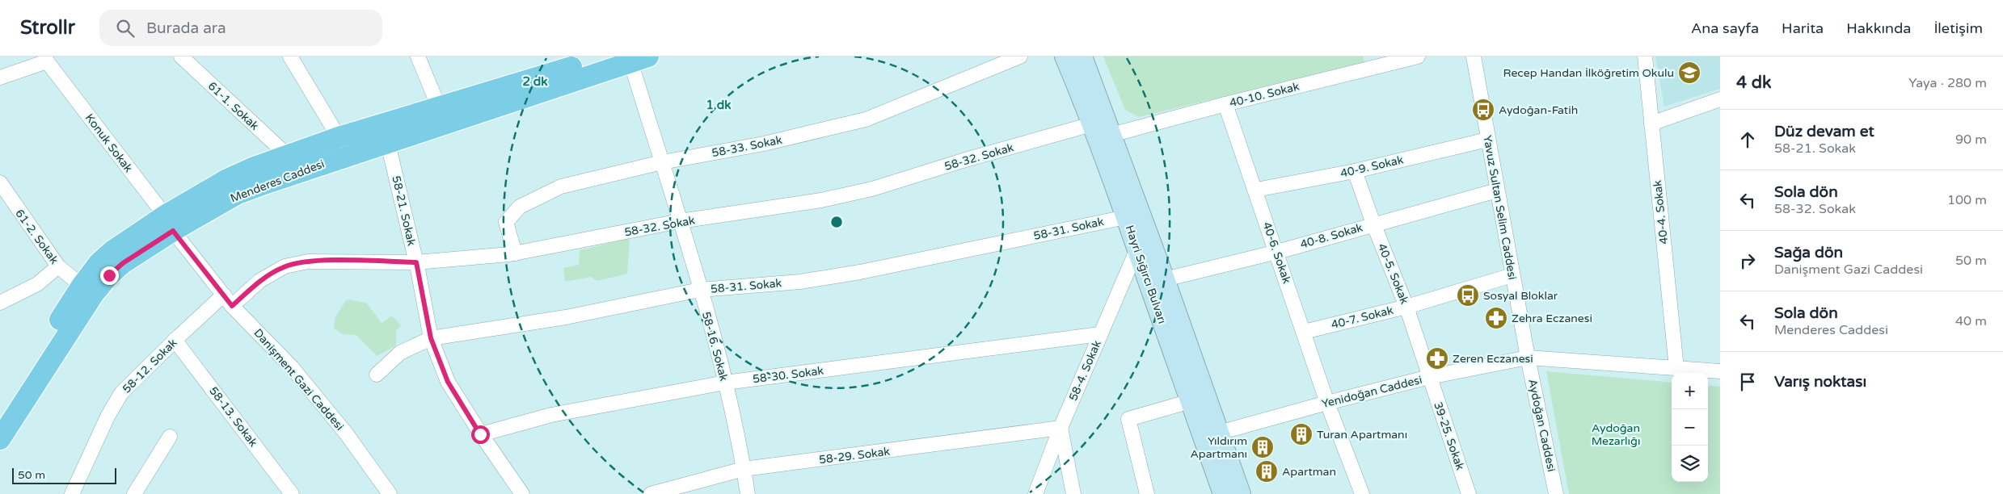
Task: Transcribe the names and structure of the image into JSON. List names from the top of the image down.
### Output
{
  "streets": {
    "main road": ["Menderes Caddesi", "Hayri Sığırcı Bulvarı"],
    "street": [
      "40-10. Sokak",
      "61-1. Sokak",
      "Konuk Sokak",
      "58-33. Sokak",
      "58-32. Sokak",
      "40-9. Sokak",
      "Yavuz Sultan Selim Caddesi",
      "58-21. Sokak",
      "40-4. Sokak",
      "58-31. Sokak",
      "40-8. Sokak",
      "61-2. Sokak",
      "40-6. Sokak",
      "40-5. Sokak",
      "40-7. Sokak",
      "58-16. Sokak",
      "58-12. Sokak",
      "58-4. Sokak",
      "58-30. Sokak",
      "Danişment Gazi Caddesi",
      "Yenidoğan Caddesi",
      "58-13. Sokak",
      "Aydoğan Caddesi",
      "39-25. Sokak",
      "58-29. Sokak"
    ]
  },
  "crossings": [
    ["40-10. Sokak", "40-6. Sokak"],
    ["40-10. Sokak", "Hayri Sığırcı Bulvarı"],
    ["61-1. Sokak", "Menderes Caddesi"],
    ["Konuk Sokak", "Menderes Caddesi"],
    ["Konuk Sokak", "Danişment Gazi Caddesi"],
    ["58-33. Sokak", "58-32. Sokak"],
    ["58-33. Sokak", "58-16. Sokak"],
    ["58-32. Sokak", "58-21. Sokak"],
    ["58-32. Sokak", "Hayri Sığırcı Bulvarı"],
    ["58-32. Sokak", "58-16. Sokak"],
    ["58-32. Sokak", "58-12. Sokak"],
    ["58-32. Sokak", "Danişment Gazi Caddesi"],
    ["40-9. Sokak", "Yavuz Sultan Selim Caddesi"],
    ["40-9. Sokak", "40-6. Sokak"],
    ["40-9. Sokak", "40-5. Sokak"],
    ["Menderes Caddesi", "58-21. Sokak"],
    ["Menderes Caddesi", "61-2. Sokak"],
    ["Menderes Caddesi", "58-16. Sokak"],
    ["Menderes Caddesi", "Danişment Gazi Caddesi"],
    ["Yavuz Sultan Selim Caddesi", "40-8. Sokak"],
    ["Yavuz Sultan Selim Caddesi", "40-7. Sokak"],
    ["Yavuz Sultan Selim Caddesi", "Yenidoğan Caddesi"],
    ["Yavuz Sultan Selim Caddesi", "Aydoğan Caddesi"],
    ["58-21. Sokak", "58-31. Sokak"],
    ["58-21. Sokak", "58-30. Sokak"],
    ["40-4. Sokak", "Yenidoğan Caddesi"],
    ["58-31. Sokak", "Hayri Sığırcı Bulvarı"],
    ["58-31. Sokak", "58-16. Sokak"],
    ["40-8. Sokak", "40-6. Sokak"],
    ["40-8. Sokak", "40-5. Sokak"],
    ["40-8. Sokak", "Hayri Sığırcı Bulvarı"],
    ["40-6. Sokak", "40-7. Sokak"],
    ["40-6. Sokak", "Yenidoğan Caddesi"],
    ["40-5. Sokak", "40-7. Sokak"],
    ["40-5. Sokak", "Yenidoğan Caddesi"],
    ["40-5. Sokak", "39-25. Sokak"],
    ["Hayri Sığırcı Bulvarı", "58-4. Sokak"],
    ["Hayri Sığırcı Bulvarı", "Yenidoğan Caddesi"],
    ["58-16. Sokak", "58-30. Sokak"],
    ["58-16. Sokak", "58-29. Sokak"],
    ["58-12. Sokak", "Danişment Gazi Caddesi"],
    ["58-12. Sokak", "58-13. Sokak"],
    ["58-4. Sokak", "58-30. Sokak"],
    ["58-4. Sokak", "58-29. Sokak"],
    ["Yenidoğan Caddesi", "Aydoğan Caddesi"],
    ["Yenidoğan Caddesi", "39-25. Sokak"]
  ],
  "parks": ["Aydoğan Mezarlığı"],
  "places": {
    "school or university": ["Recep Handan İlköğretim Okulu"],
    "bus stop": ["Aydoğan-Fatih", "Sosyal Bloklar"],
    "pharmacy": ["Zehra Eczanesi", "Zeren Eczanesi"],
    "building": ["Turan Apartmanı", "Yıldırım Apartmanı", "Apartman"]
  },
  "scale_bar": "50 m",
  "page": {
    "header": "Strollr",
    "search": "Burada ara",
    "nav": [
      "Ana sayfa",
      "Harita",
      "Hakkında",
      "İletişim"
    ],
    "heading": ["4 dk", "Yaya · 280 m"],
    "list": [
      ["Düz devam et", "58-21. Sokak", "90 m"],
      ["Sola dön", "58-32. Sokak", "100 m"],
      ["Sağa dön", "Danişment Gazi Caddesi", "50 m"],
      ["Sola dön", "Menderes Caddesi", "40 m"],
      "Varış noktası"
    ],
    "map_buttons": ["+", "−"],
    "scale": "50 m"
  },
  "rings": ["2 dk", "1 dk"]
}
